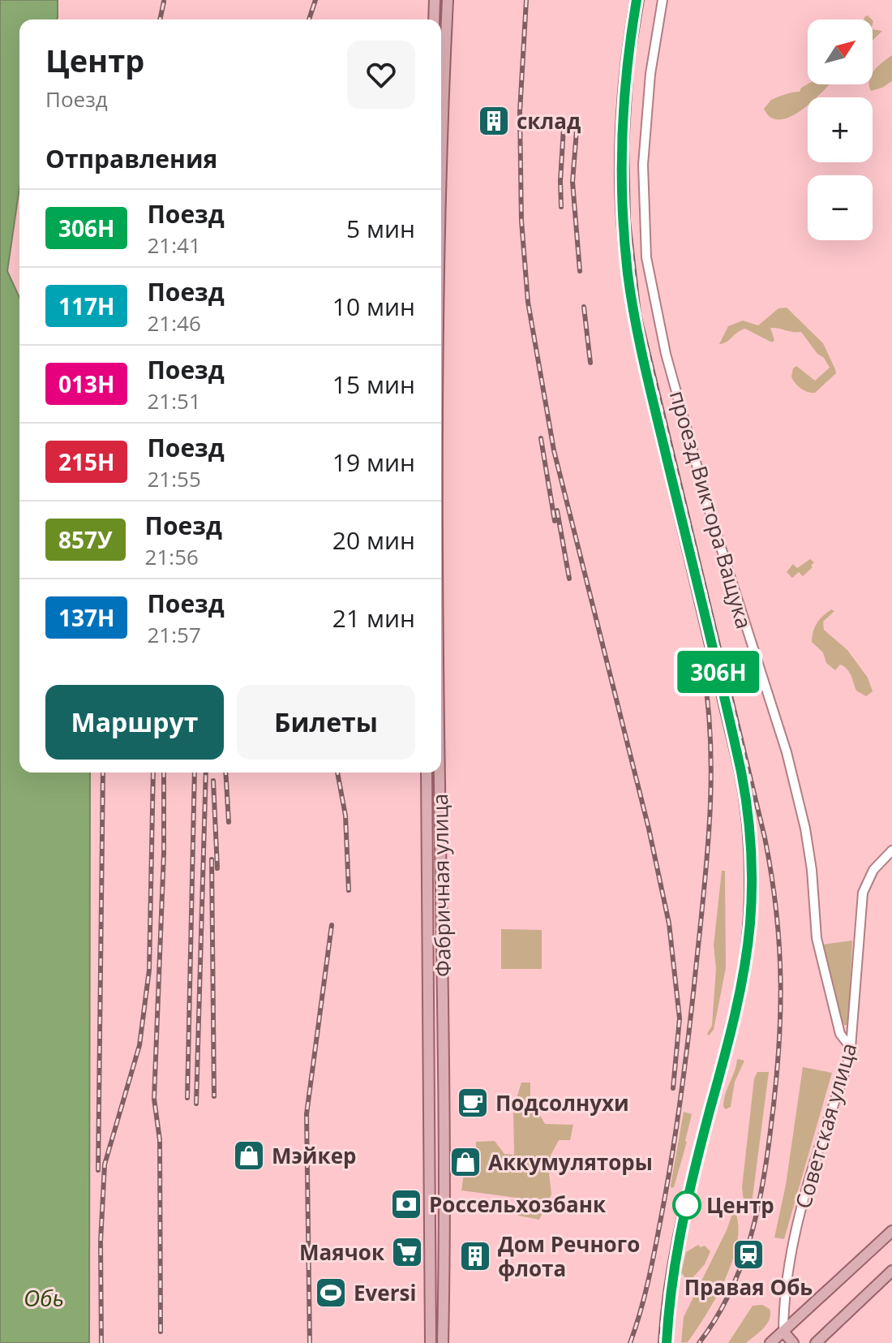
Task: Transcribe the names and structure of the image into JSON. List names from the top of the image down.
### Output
{
  "streets": {
    "main road": ["Фабричная улица"],
    "street": ["проезд Виктора Ващука", "Советская улица"]
  },
  "crossings": [
    ["проезд Виктора Ващука", "Советская улица"]
  ],
  "water": ["Обь"],
  "places": {
    "building": ["склад", "Дом Речного флота"],
    "cafe": ["Подсолнухи"],
    "shop": ["Мэйкер", "Аккумуляторы"],
    "bank": ["Россельхозбанк"],
    "other": ["Центр"],
    "supermarket": ["Маячок"],
    "station": ["Правая Обь"],
    "sports": ["Eversi"]
  },
  "north": "top right",
  "page": {
    "on_map": "306Н",
    "map_buttons": ["+", "−"],
    "heading": [
      ["Центр", "Поезд"],
      "Отправления"
    ],
    "list": [
      {
        "mark": "306Н",
        "name": "Поезд",
        "note": "21:41",
        "value": "5 мин"
      },
      {
        "mark": "117Н",
        "name": "Поезд",
        "note": "21:46",
        "value": "10 мин"
      },
      {
        "mark": "013Н",
        "name": "Поезд",
        "note": "21:51",
        "value": "15 мин"
      },
      {
        "mark": "215Н",
        "name": "Поезд",
        "note": "21:55",
        "value": "19 мин"
      },
      {
        "mark": "857У",
        "name": "Поезд",
        "note": "21:56",
        "value": "20 мин"
      },
      {
        "mark": "137Н",
        "name": "Поезд",
        "note": "21:57",
        "value": "21 мин"
      }
    ],
    "buttons": ["Маршрут", "Билеты"]
  }
}
